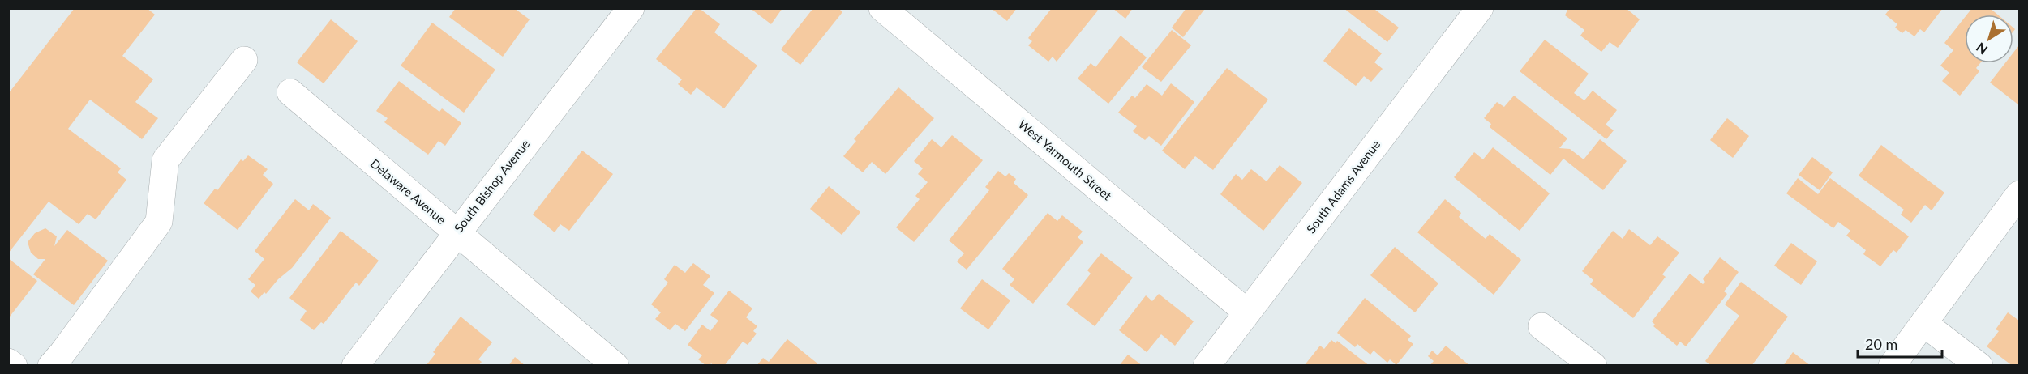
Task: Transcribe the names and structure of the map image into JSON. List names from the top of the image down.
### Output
{
  "streets": {
    "street": [
      "West Yarmouth Street",
      "South Bishop Avenue",
      "South Adams Avenue",
      "Delaware Avenue"
    ]
  },
  "crossings": [
    ["West Yarmouth Street", "South Adams Avenue"],
    ["South Bishop Avenue", "Delaware Avenue"]
  ],
  "scale_bar": "20 m",
  "north": "bottom left"
}
